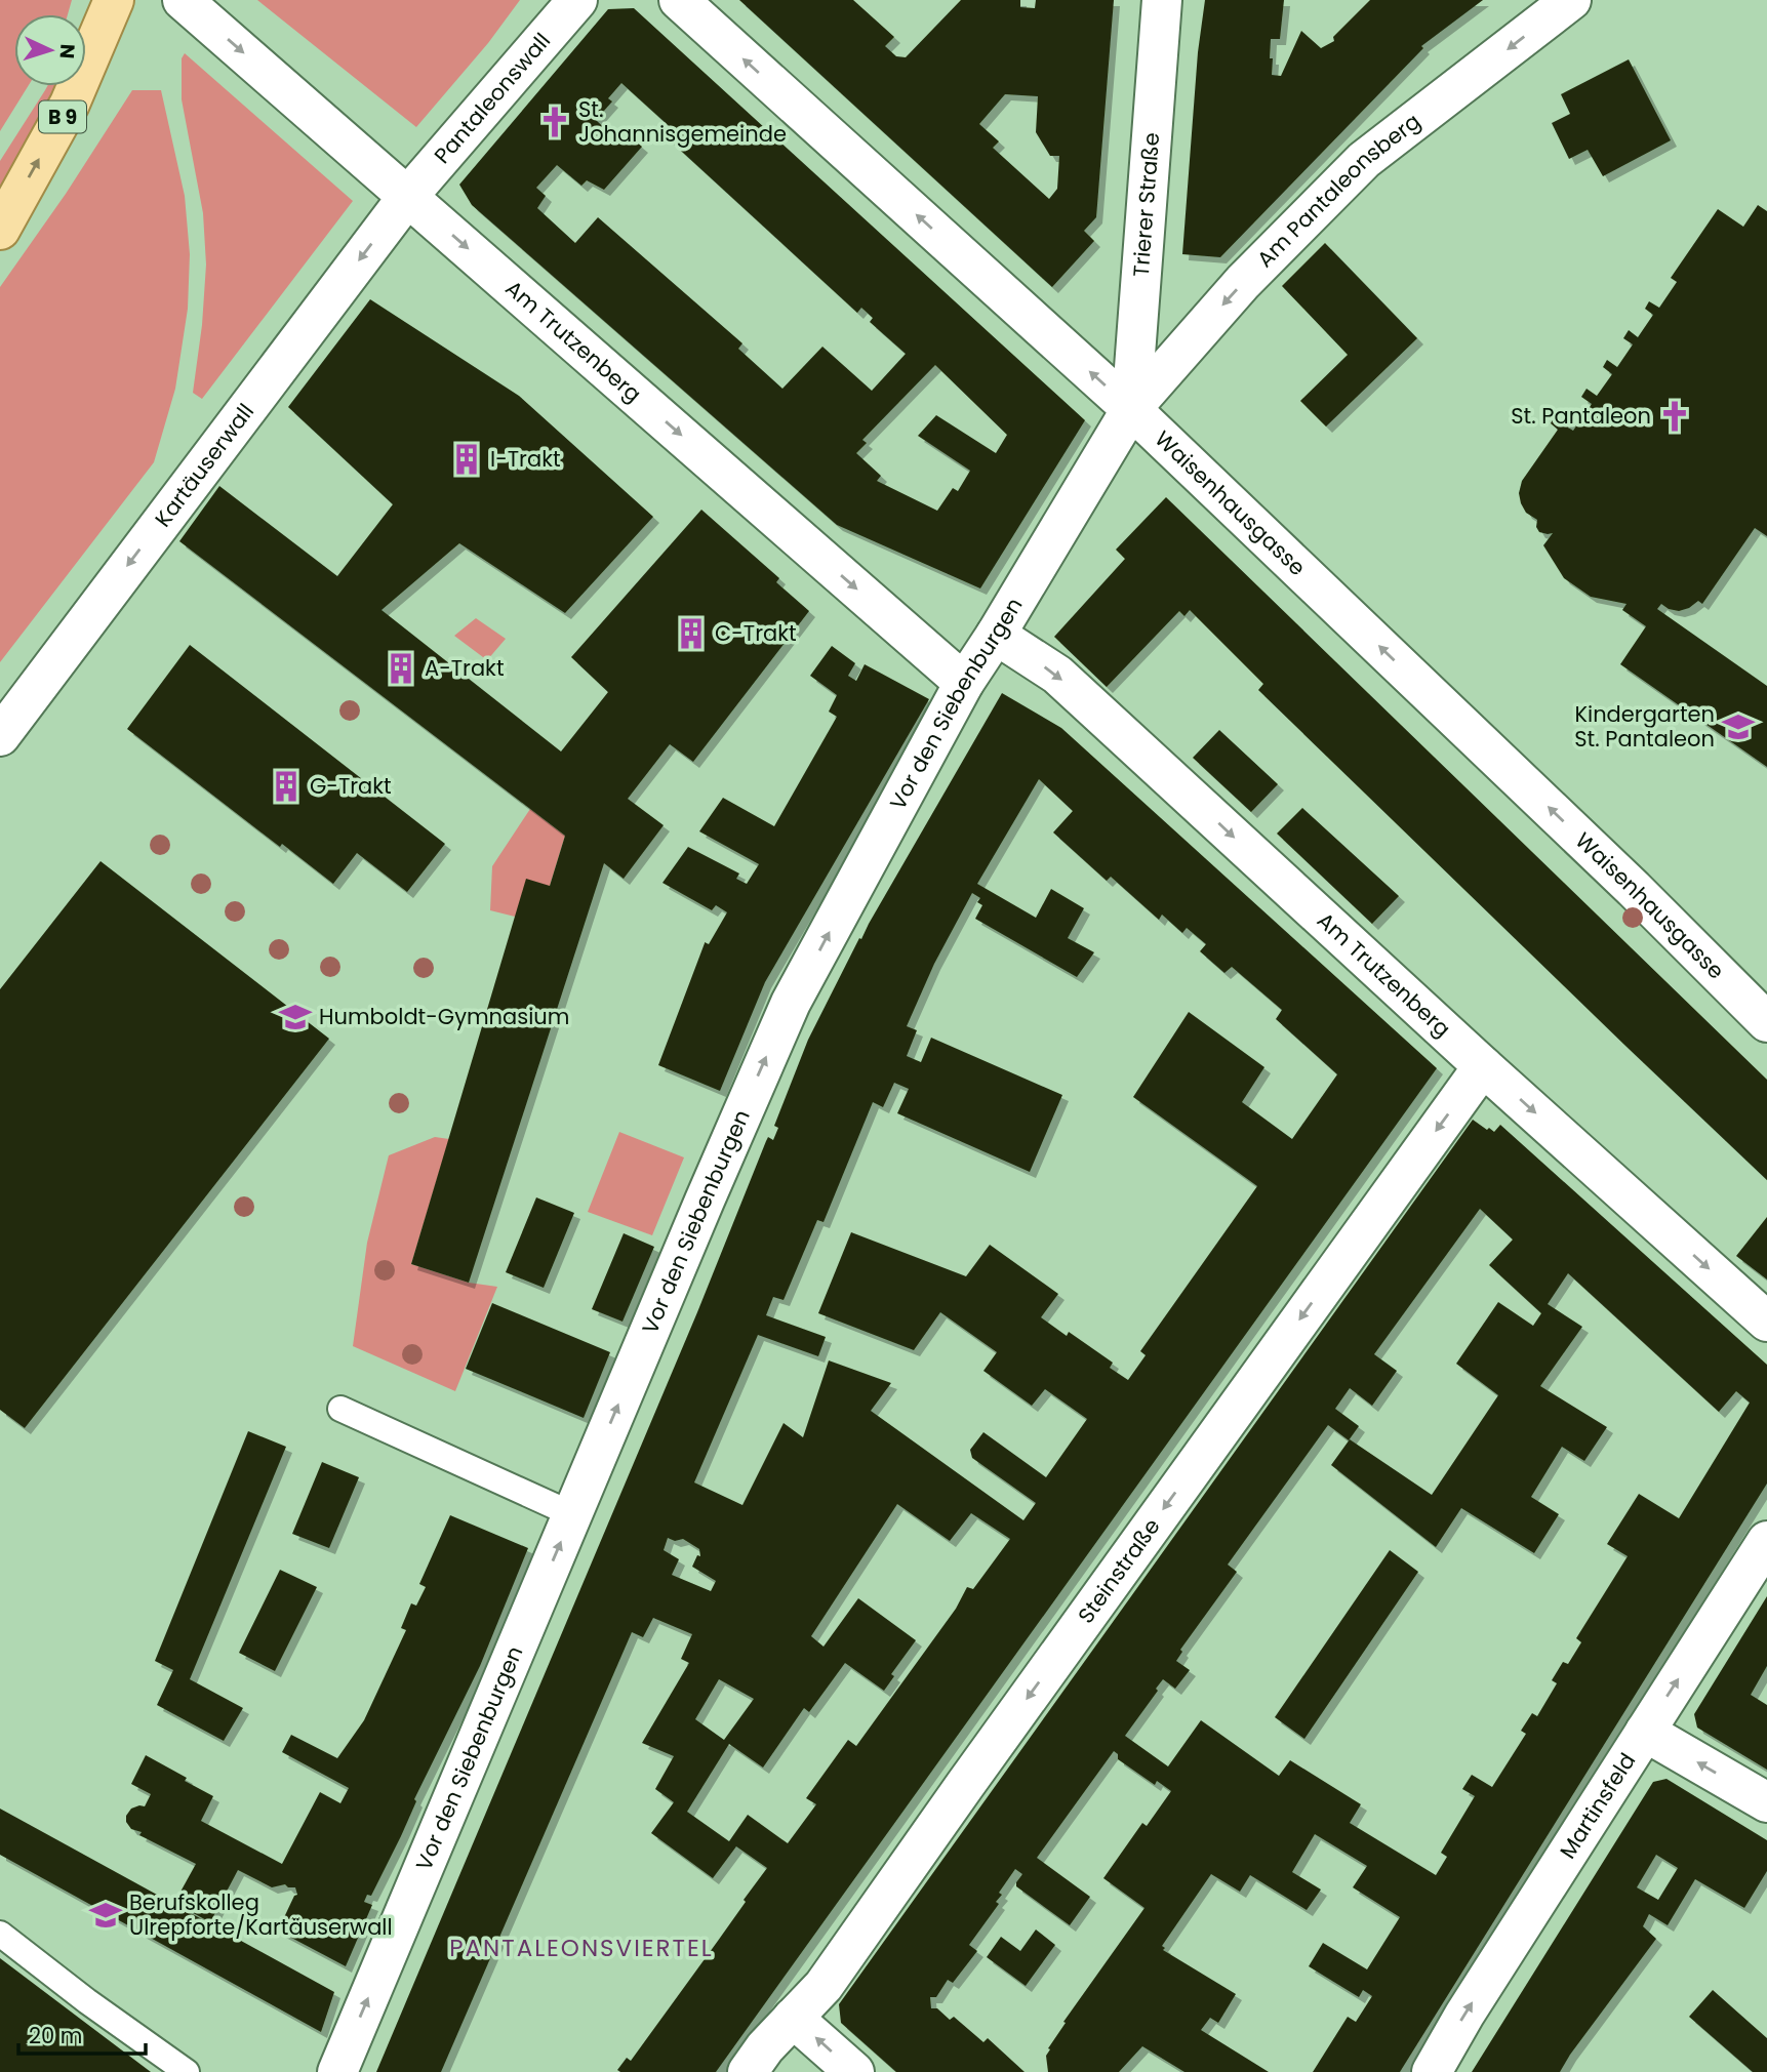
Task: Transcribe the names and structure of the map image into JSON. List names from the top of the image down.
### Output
{
  "streets": {
    "main road": ["B 9"],
    "street": [
      "Pantaleonswall",
      "Am Pantaleonsberg",
      "Trierer Straße",
      "Am Trutzenberg",
      "Kartäuserwall",
      "Waisenhausgasse",
      "Vor den Siebenburgen",
      "Steinstraße",
      "Martinsfeld"
    ]
  },
  "crossings": [
    ["Pantaleonswall", "Am Trutzenberg"],
    ["Pantaleonswall", "Kartäuserwall"],
    ["Am Pantaleonsberg", "Trierer Straße"],
    ["Am Pantaleonsberg", "Waisenhausgasse"],
    ["Am Pantaleonsberg", "Vor den Siebenburgen"],
    ["Trierer Straße", "Waisenhausgasse"],
    ["Trierer Straße", "Vor den Siebenburgen"],
    ["Am Trutzenberg", "Kartäuserwall"],
    ["Am Trutzenberg", "Vor den Siebenburgen"],
    ["Am Trutzenberg", "Steinstraße"],
    ["Waisenhausgasse", "Vor den Siebenburgen"]
  ],
  "one_way": [
    "Am Pantaleonsberg",
    "Am Trutzenberg",
    "Kartäuserwall",
    "Waisenhausgasse",
    "Vor den Siebenburgen",
    "Steinstraße",
    "Martinsfeld"
  ],
  "districts": ["PANTALEONSVIERTEL"],
  "places": {
    "church": ["St. Johannisgemeinde", "St. Pantaleon"],
    "building": [
      "I-Trakt",
      "C-Trakt",
      "A-Trakt",
      "G-Trakt"
    ],
    "school or university": ["Kindergarten St. Pantaleon", "Humboldt-Gymnasium", "Berufskolleg Ulrepforte/Kartäuserwall"]
  },
  "scale_bar": "20 m",
  "north": "right"
}
